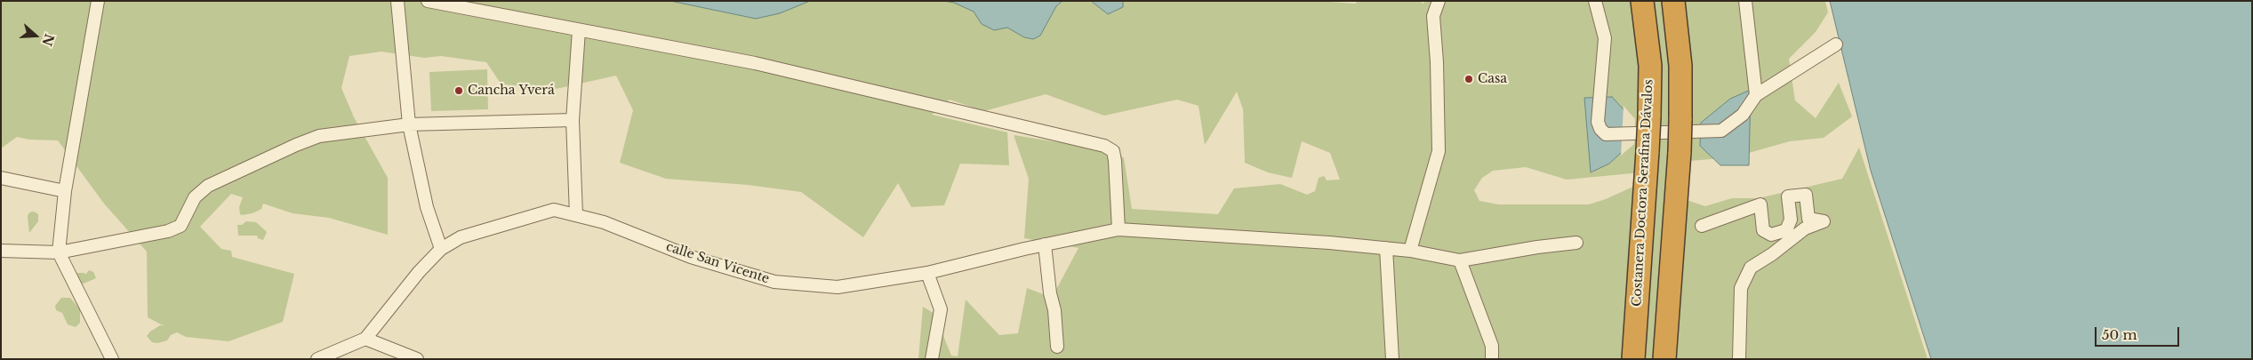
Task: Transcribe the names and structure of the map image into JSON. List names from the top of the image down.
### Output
{
  "streets": {
    "highway": ["Costanera Doctora Serafina Dávalos"],
    "street": ["calle San Vicente"]
  },
  "places": ["Casa", "Cancha Yverá"],
  "scale_bar": "50 m",
  "north": "right"
}
